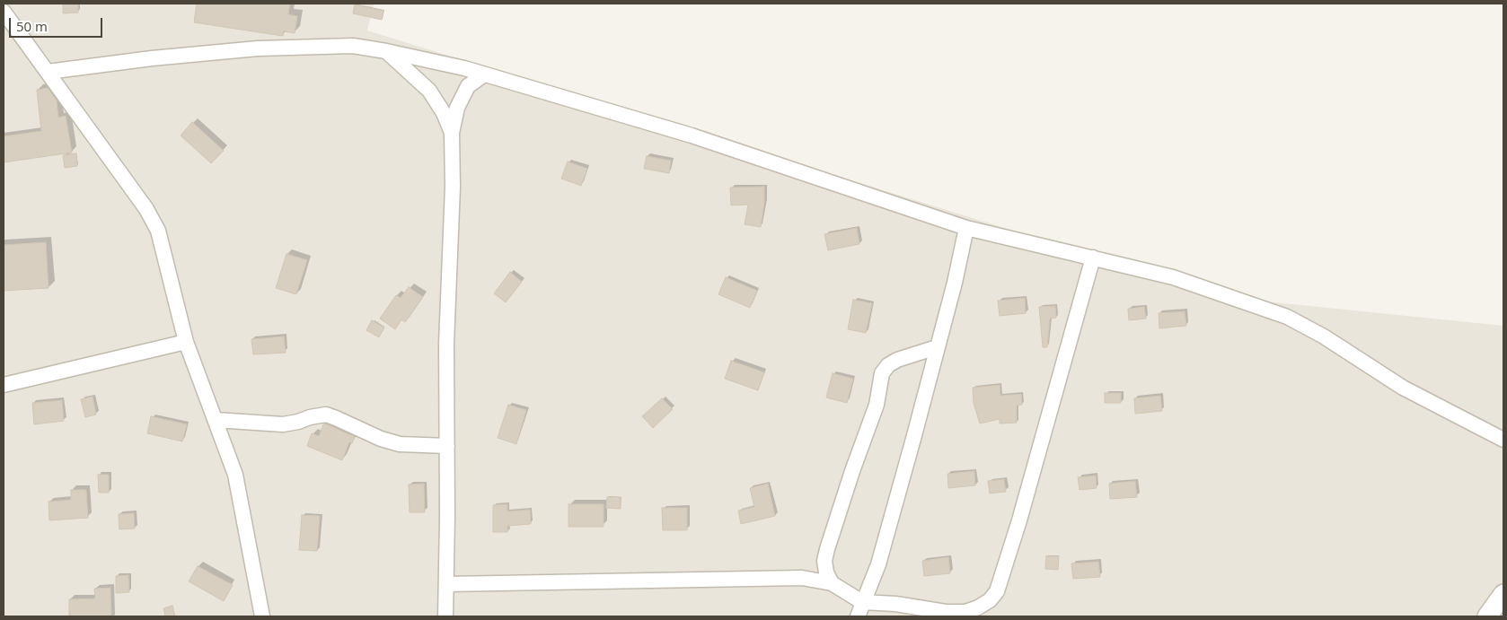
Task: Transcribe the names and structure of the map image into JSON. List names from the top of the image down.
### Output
{
  "scale_bar": "50 m"
}
